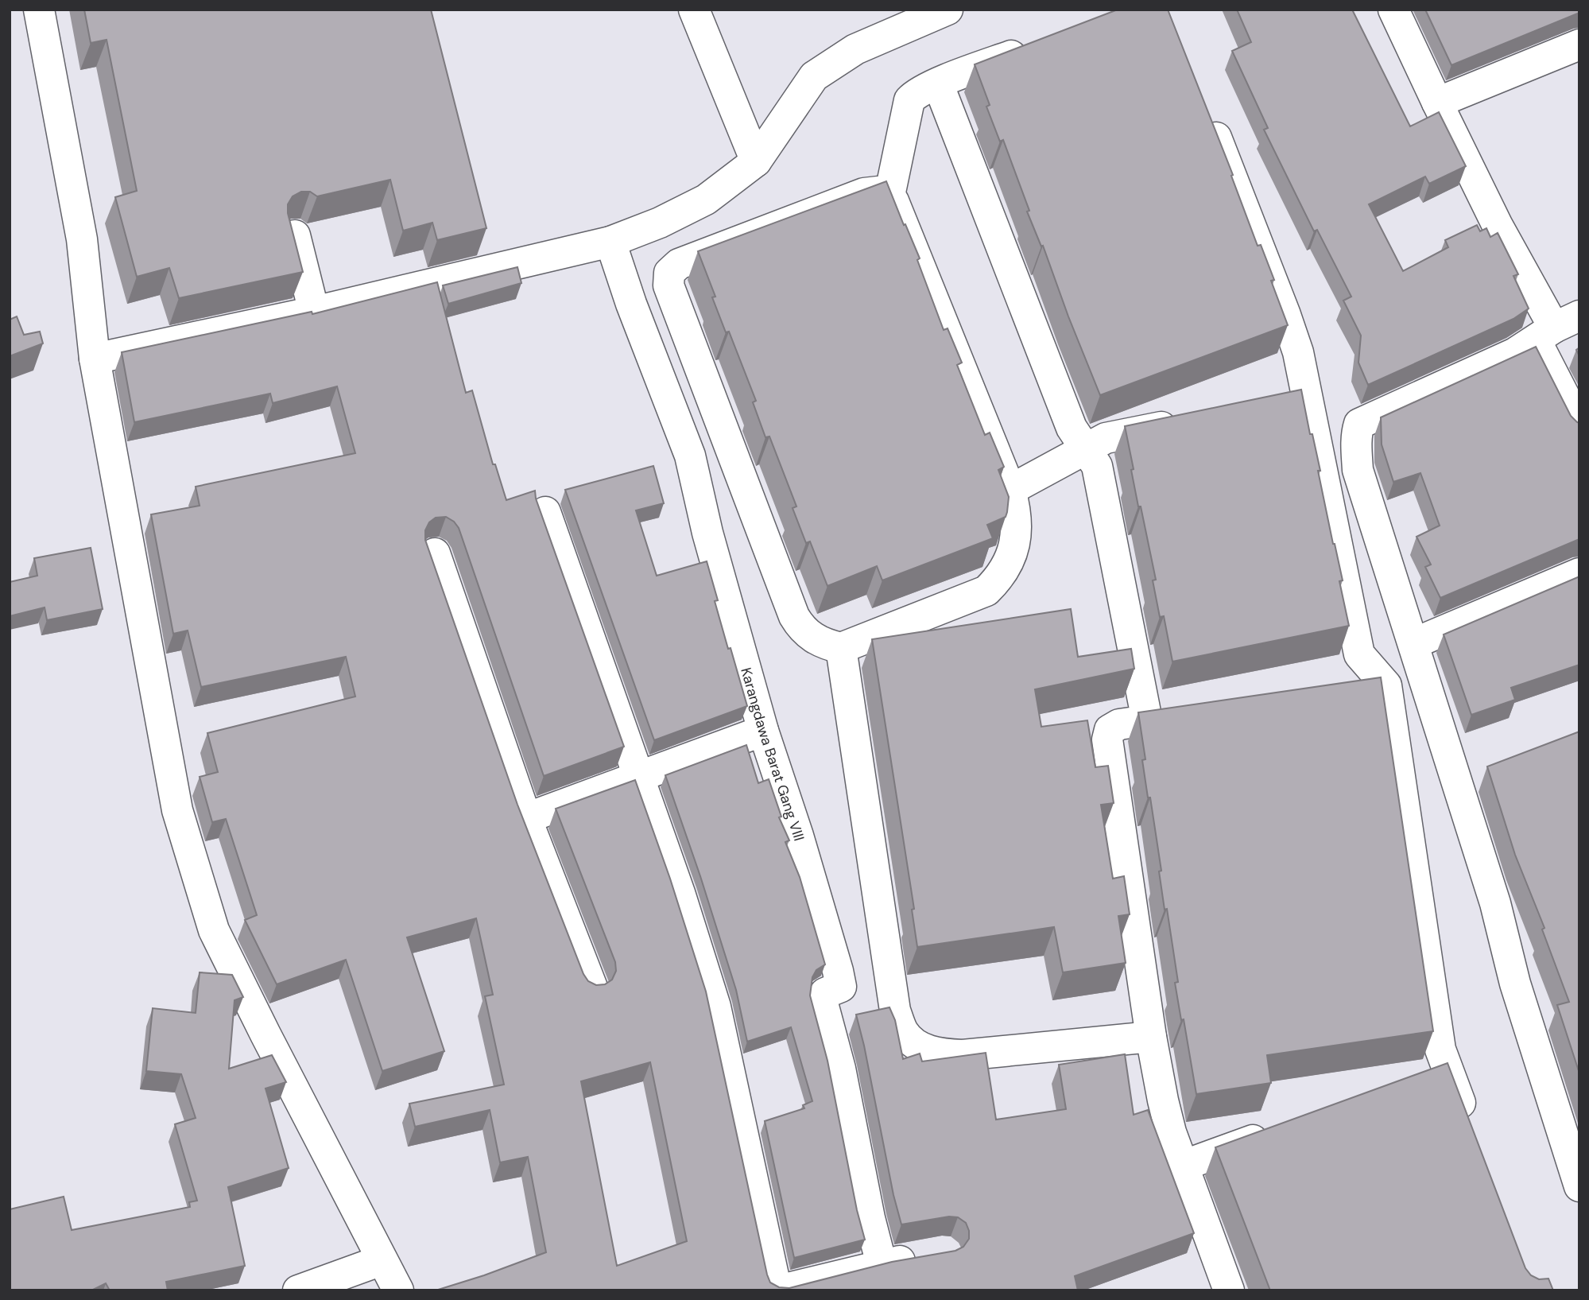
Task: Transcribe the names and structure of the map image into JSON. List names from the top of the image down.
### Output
{
  "streets": {
    "street": ["Karangdawa Barat Gang VIII"]
  }
}
